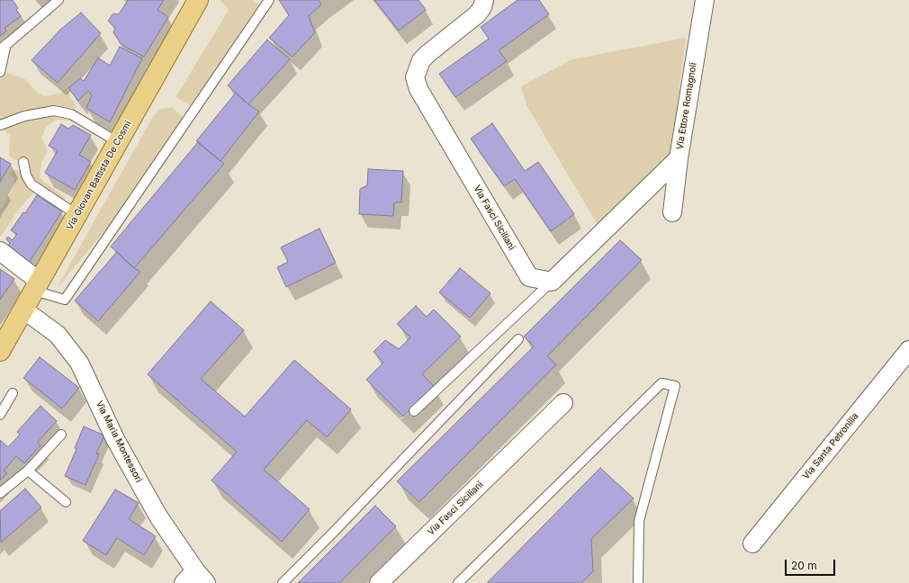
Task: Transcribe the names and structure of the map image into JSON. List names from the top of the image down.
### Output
{
  "streets": {
    "main road": ["Via Giovan Battista De Cosmi"],
    "street": [
      "Via Ettore Romagnoli",
      "Via Fasci Siciliani",
      "Via Maria Montessori",
      "Via Santa Petronilla"
    ]
  },
  "crossings": [
    ["Via Giovan Battista De Cosmi", "Via Maria Montessori"]
  ],
  "scale_bar": "20 m"
}
